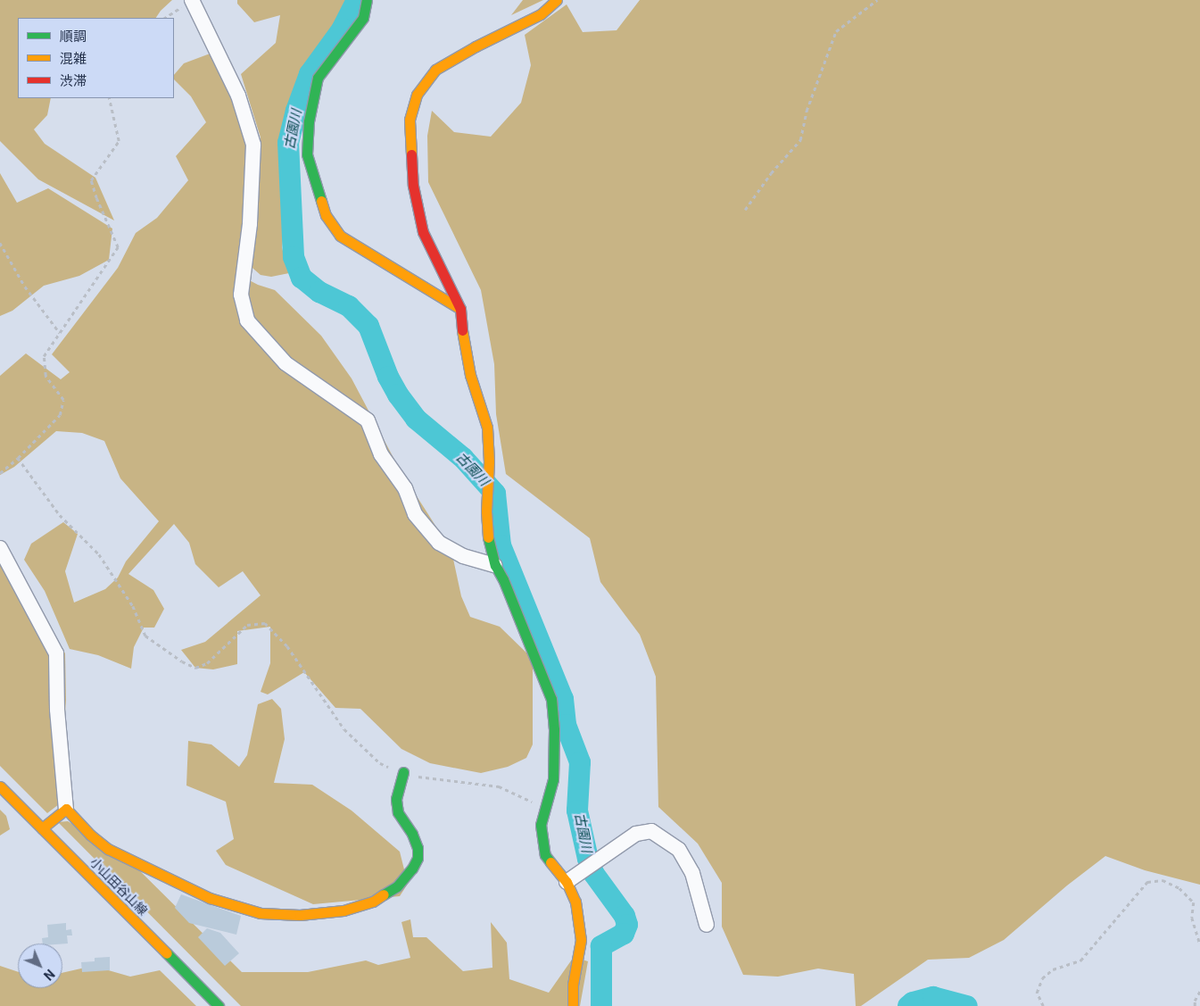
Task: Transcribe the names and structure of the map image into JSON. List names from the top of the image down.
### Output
{
  "streets": {
    "street": ["小山田谷山線"]
  },
  "water": ["古園川"],
  "legend": ["順調", "混雑", "渋滞"],
  "north": "bottom right"
}
